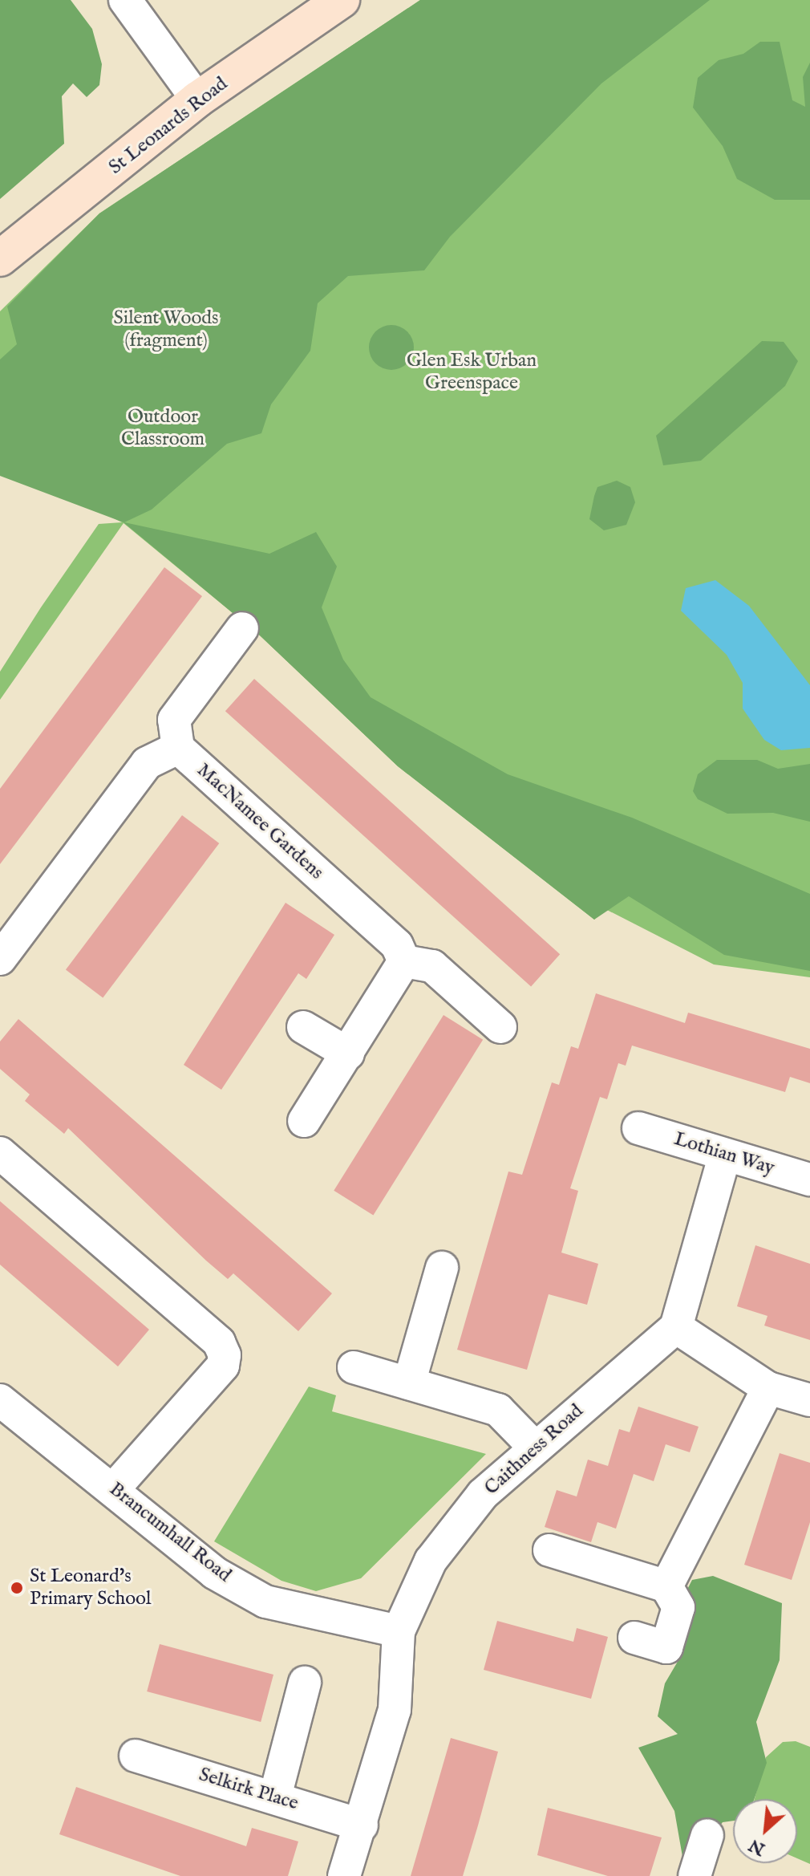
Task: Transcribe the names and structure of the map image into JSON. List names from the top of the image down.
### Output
{
  "streets": {
    "street": [
      "St Leonards Road",
      "MacNamee Gardens",
      "Lothian Way",
      "Caithness Road",
      "Brancumhall Road",
      "Selkirk Place"
    ]
  },
  "crossings": [
    ["Caithness Road", "Brancumhall Road"],
    ["Caithness Road", "Selkirk Place"]
  ],
  "parks": ["Silent Woods (fragment)", "Glen Esk Urban Greenspace", "Outdoor Classroom"],
  "places": ["St Leonard's Primary School"],
  "north": "bottom left"
}
